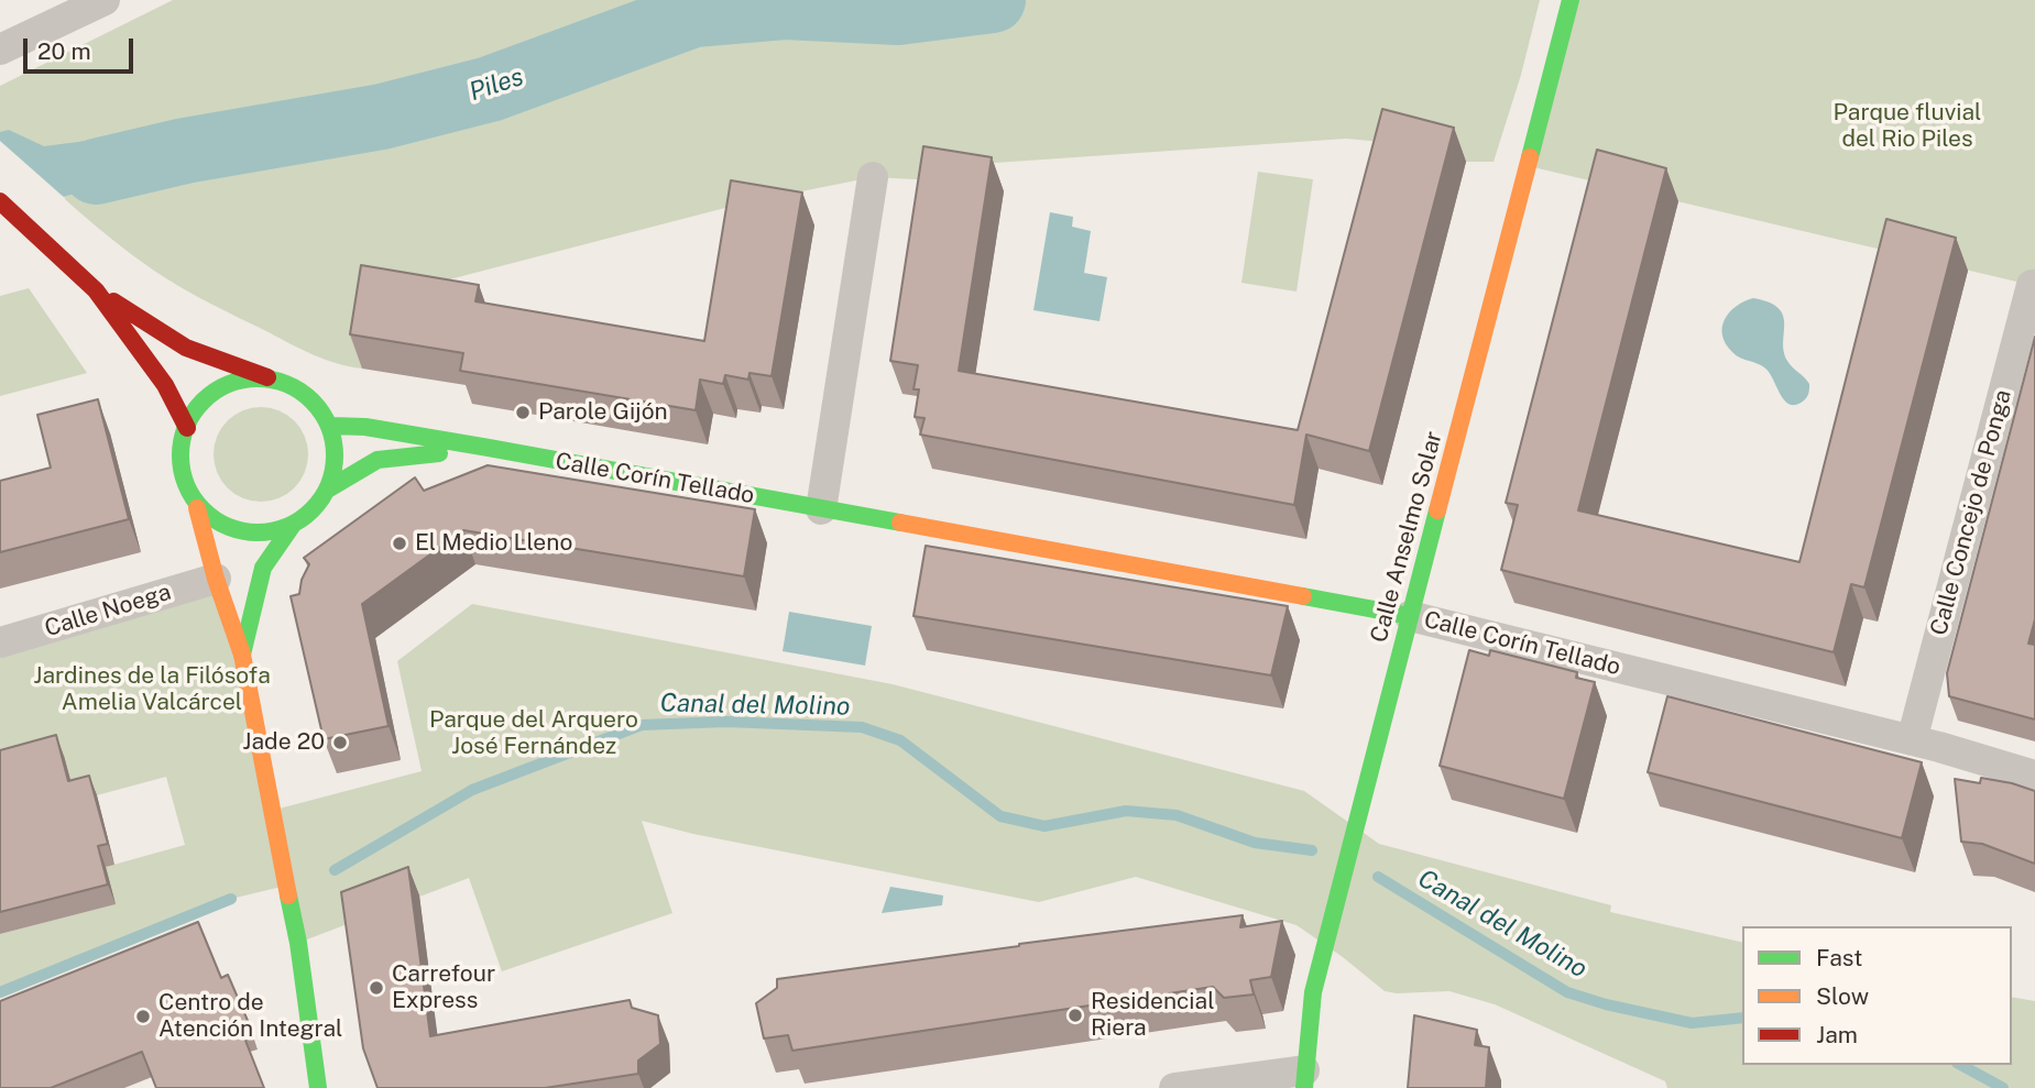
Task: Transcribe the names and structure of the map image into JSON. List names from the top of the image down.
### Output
{
  "streets": {
    "street": [
      "Calle Corín Tellado",
      "Calle Concejo de Ponga",
      "Calle Anselmo Solar",
      "Calle Noega"
    ]
  },
  "crossings": [
    ["Calle Corín Tellado", "Calle Concejo de Ponga"],
    ["Calle Corín Tellado", "Calle Anselmo Solar"]
  ],
  "water": ["Piles", "Canal del Molino"],
  "parks": ["Parque fluvial del Rio Piles", "Jardines de la Filósofa Amelia Valcárcel", "Parque del Arquero José Fernández"],
  "places": [
    "Parole Gijón",
    "El Medio Lleno",
    "Jade 20",
    "Carrefour Express",
    "Residencial Riera",
    "Centro de Atención Integral"
  ],
  "legend": ["Fast", "Slow", "Jam"],
  "scale_bar": "20 m"
}
